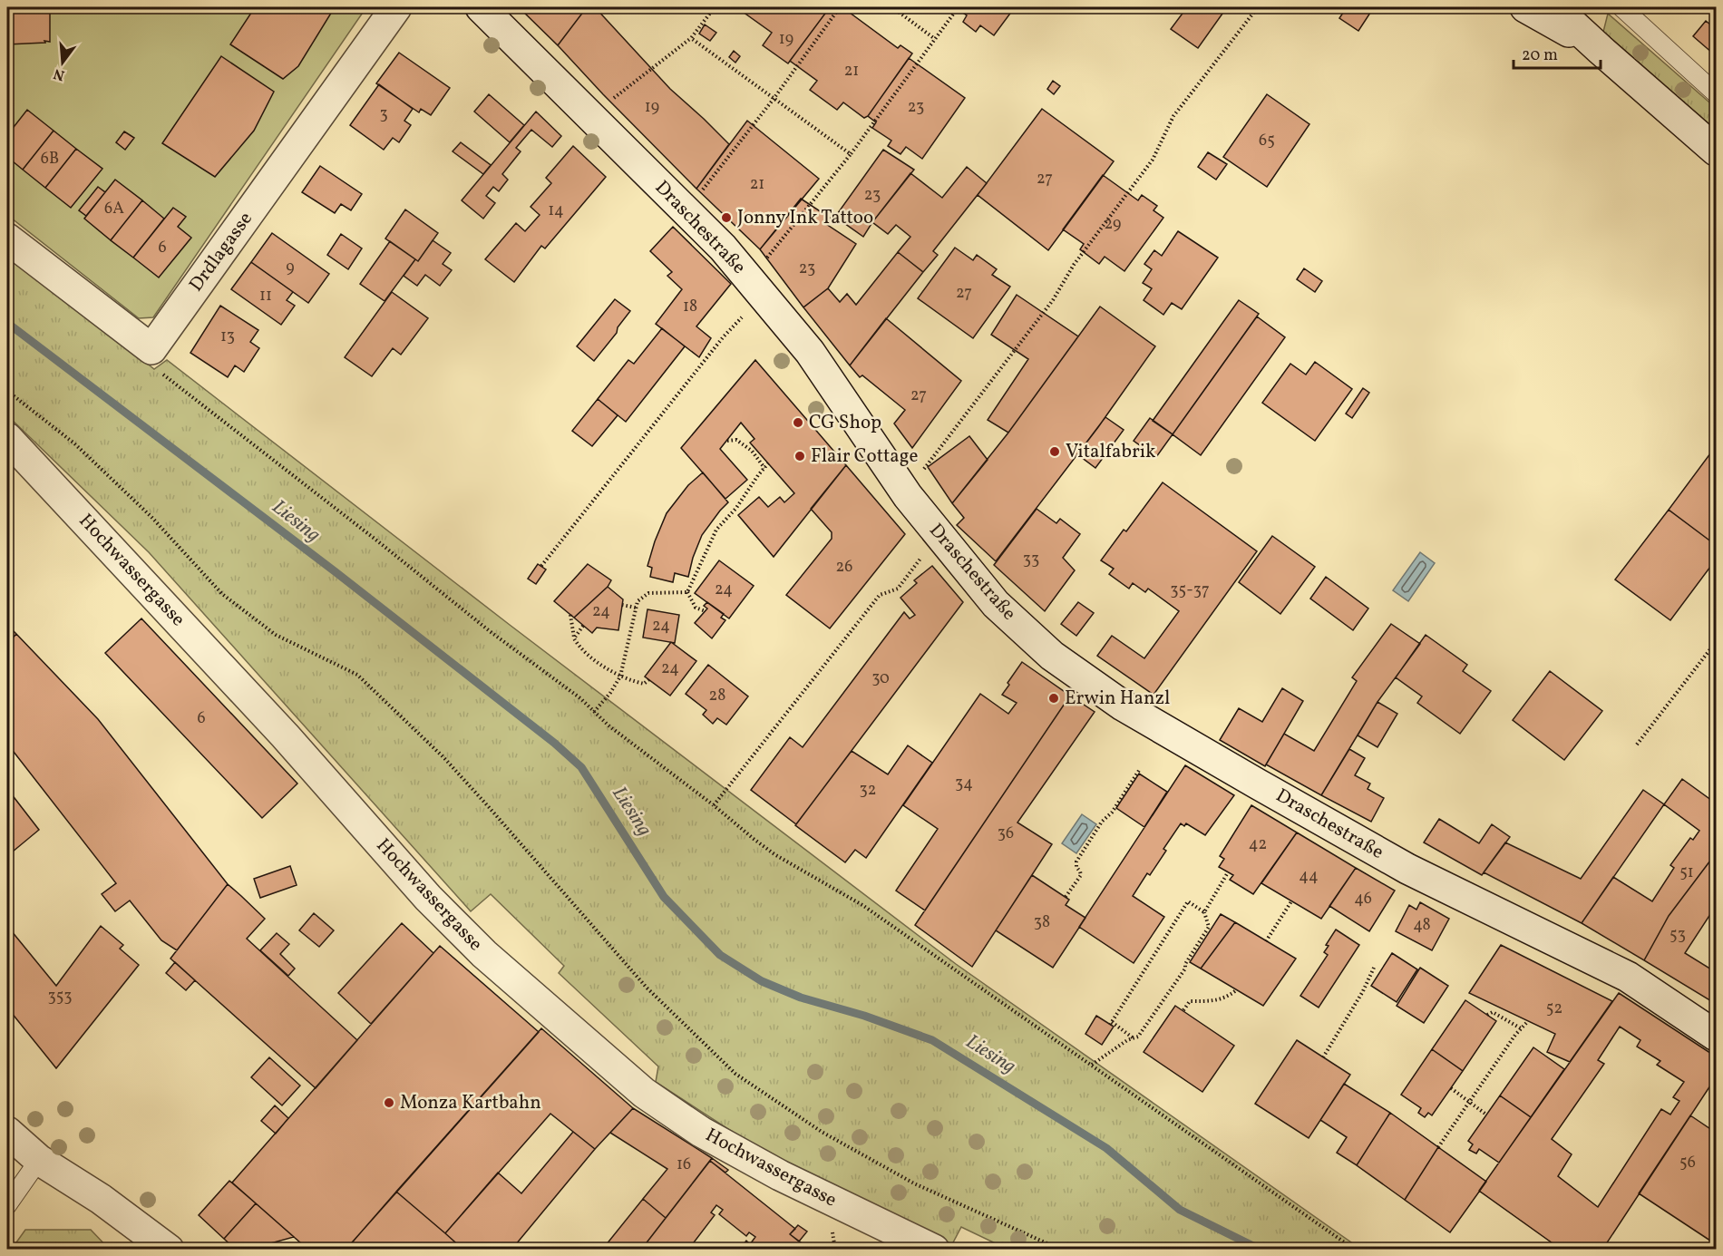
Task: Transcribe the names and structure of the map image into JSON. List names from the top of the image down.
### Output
{
  "streets": {
    "street": ["Draschestraße", "Drdlagasse", "Hochwassergasse"]
  },
  "water": ["Liesing"],
  "places": [
    "Jonny Ink Tattoo",
    "CG Shop",
    "Vitalfabrik",
    "Flair Cottage",
    "Erwin Hanzl",
    "Monza Kartbahn"
  ],
  "house_numbers": [
    "19",
    "21",
    "19",
    "23",
    "3",
    "65",
    "6B",
    "27",
    "21",
    "23",
    "6A",
    "14",
    "29",
    "6",
    "9",
    "23",
    "27",
    "11",
    "18",
    "13",
    "27",
    "33",
    "26",
    "24",
    "35-37",
    "24",
    "24",
    "24",
    "30",
    "28",
    "6",
    "34",
    "32",
    "36",
    "42",
    "51",
    "44",
    "46",
    "38",
    "48",
    "53",
    "353",
    "52",
    "56",
    "16"
  ],
  "scale_bar": "20 m",
  "north": "bottom"
}
